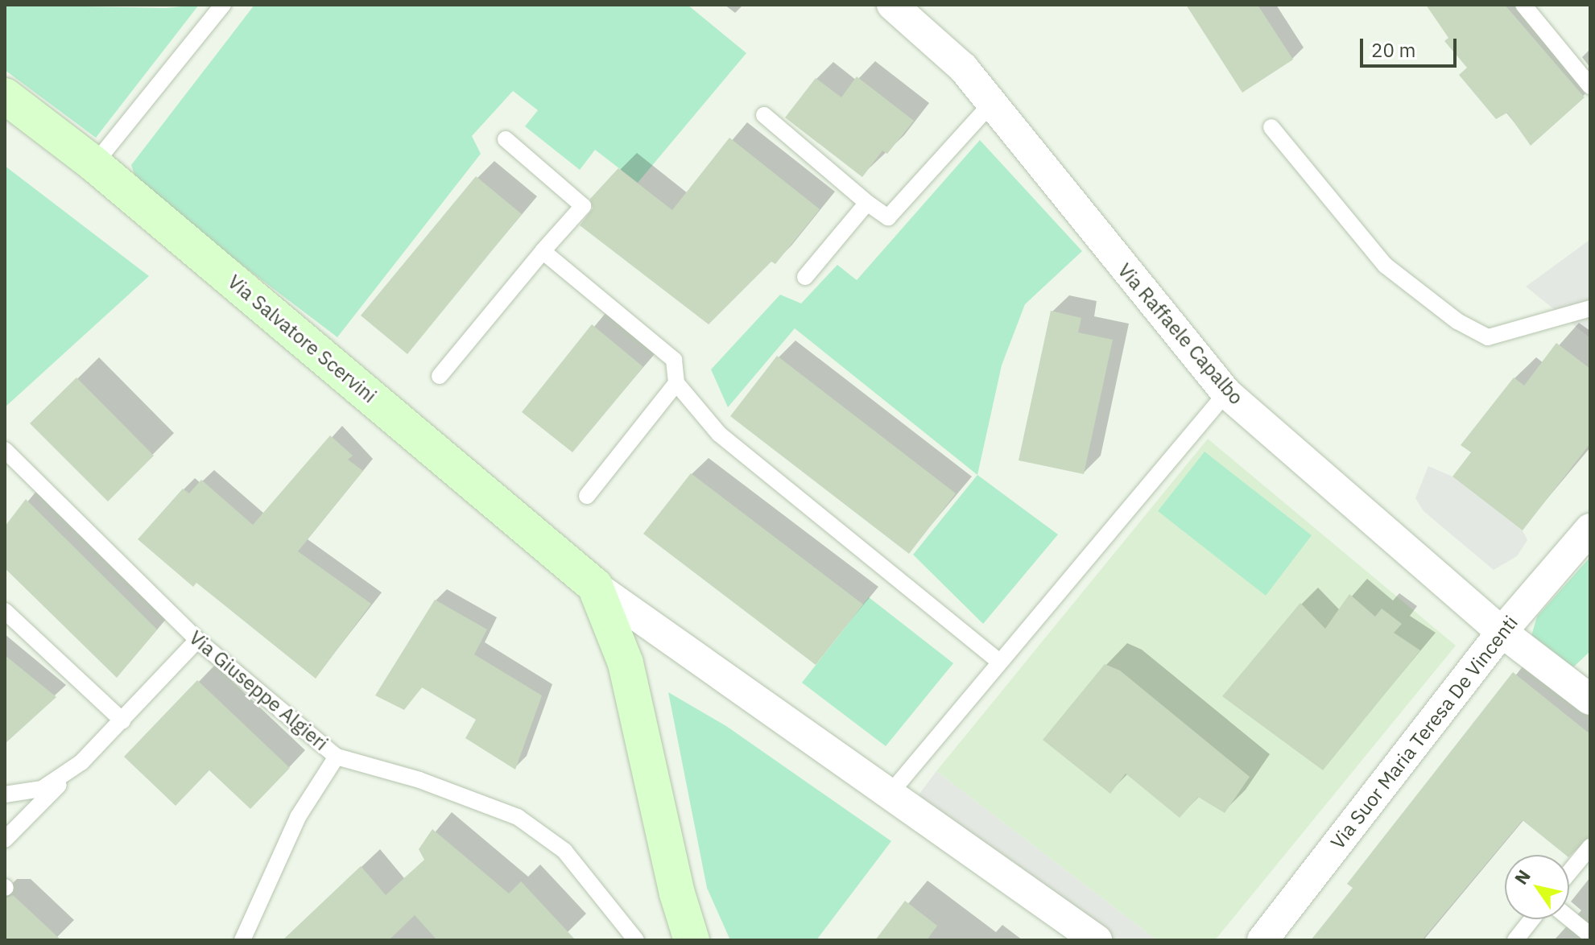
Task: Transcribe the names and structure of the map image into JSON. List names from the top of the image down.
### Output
{
  "streets": {
    "main road": ["Via Salvatore Scervini"],
    "street": ["Via Raffaele Capalbo", "Via Suor Maria Teresa De Vincenti"],
    "lane": ["Via Giuseppe Algieri"]
  },
  "crossings": [
    ["Via Raffaele Capalbo", "Via Suor Maria Teresa De Vincenti"]
  ],
  "scale_bar": "20 m",
  "north": "top left"
}
